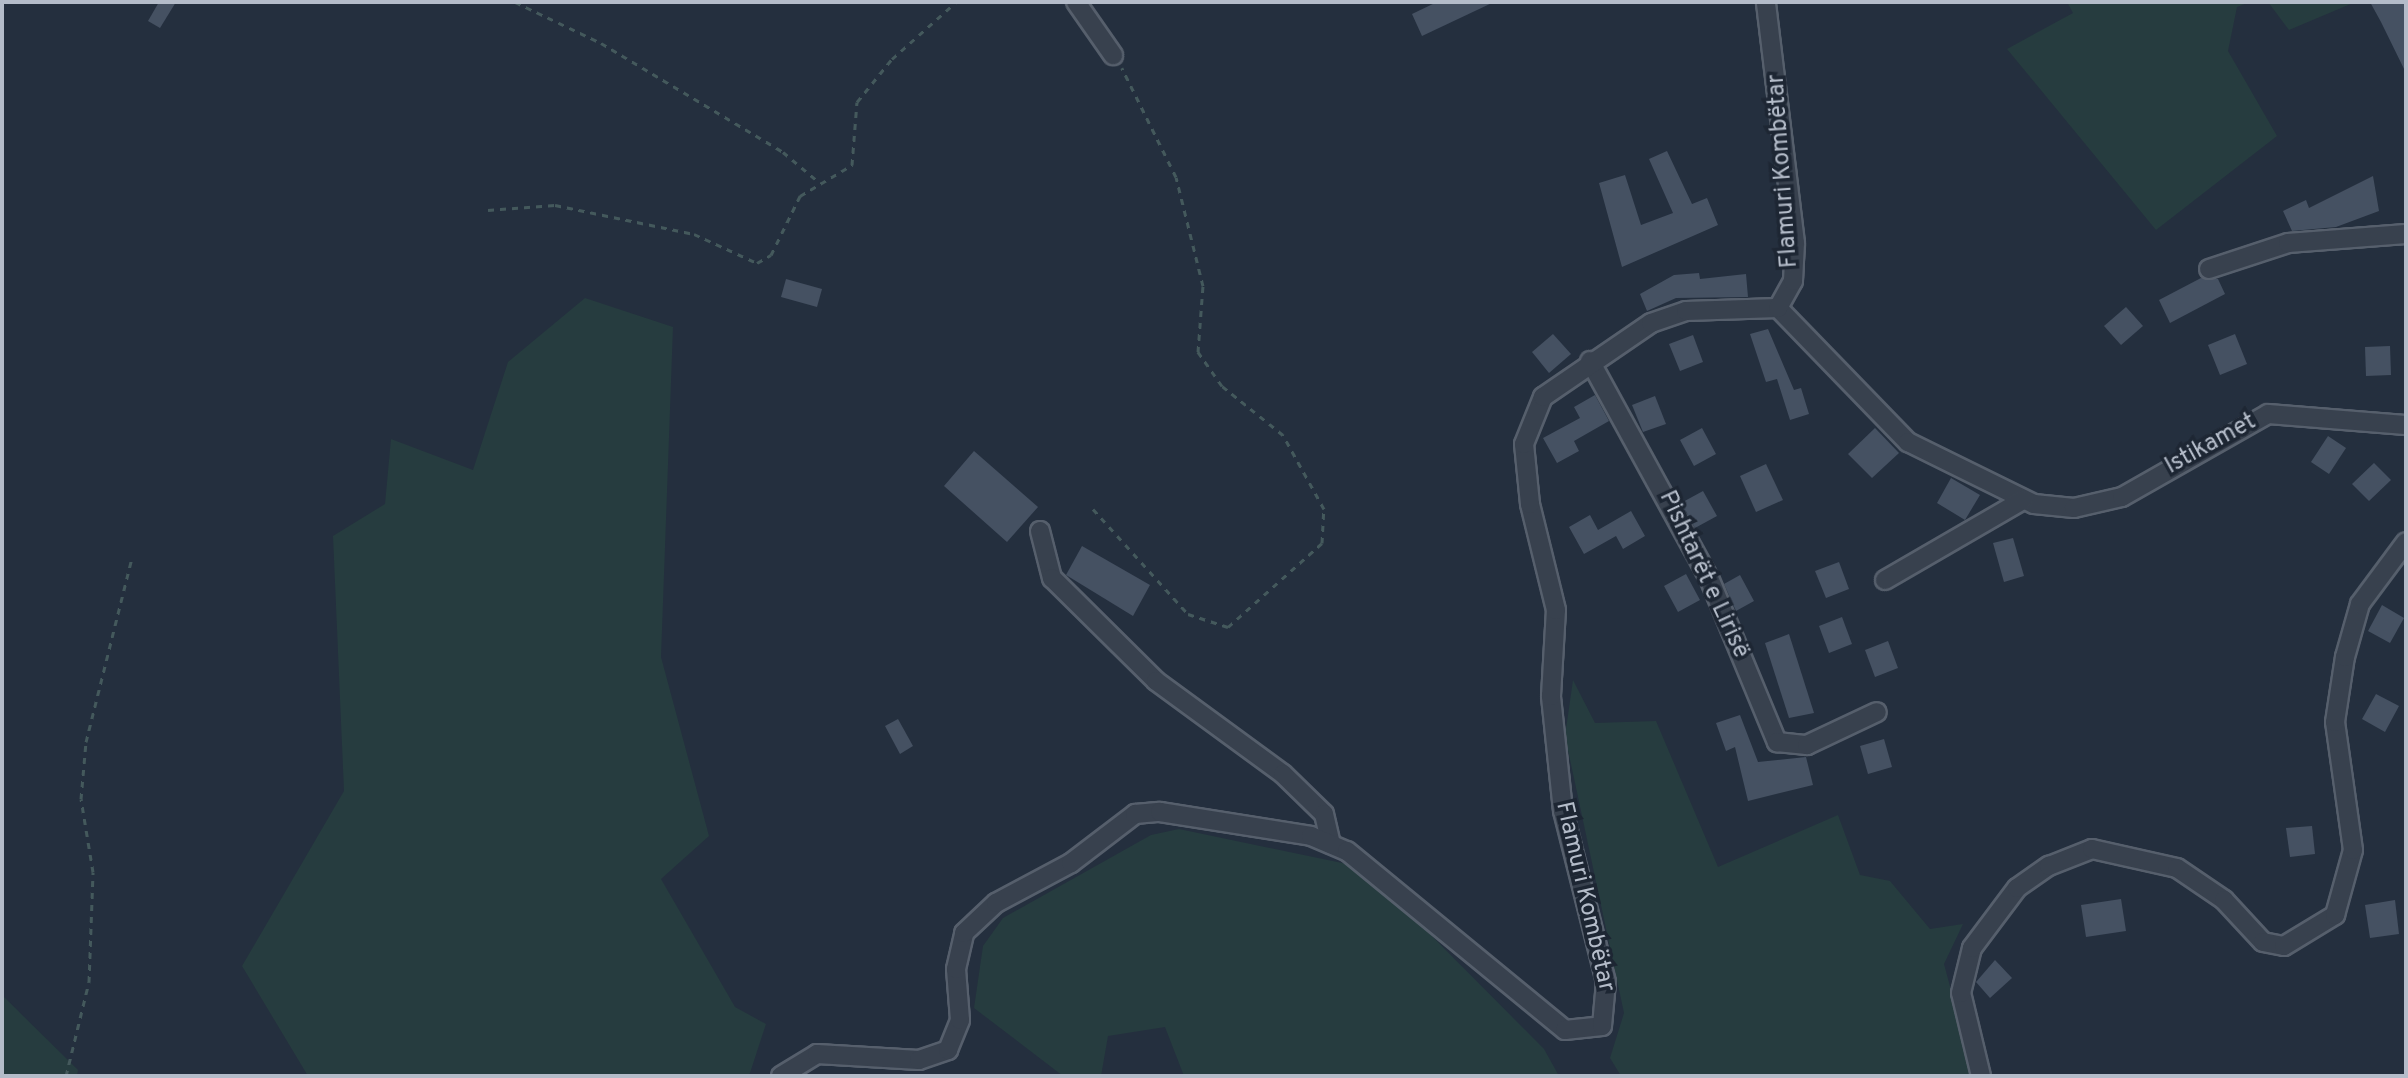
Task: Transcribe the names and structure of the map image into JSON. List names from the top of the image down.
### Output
{
  "streets": {
    "street": ["Flamuri Kombëtar", "Istikamet", "Pishtarët e Lirisë"]
  },
  "crossings": [
    ["Flamuri Kombëtar", "Istikamet"],
    ["Flamuri Kombëtar", "Pishtarët e Lirisë"]
  ]
}
